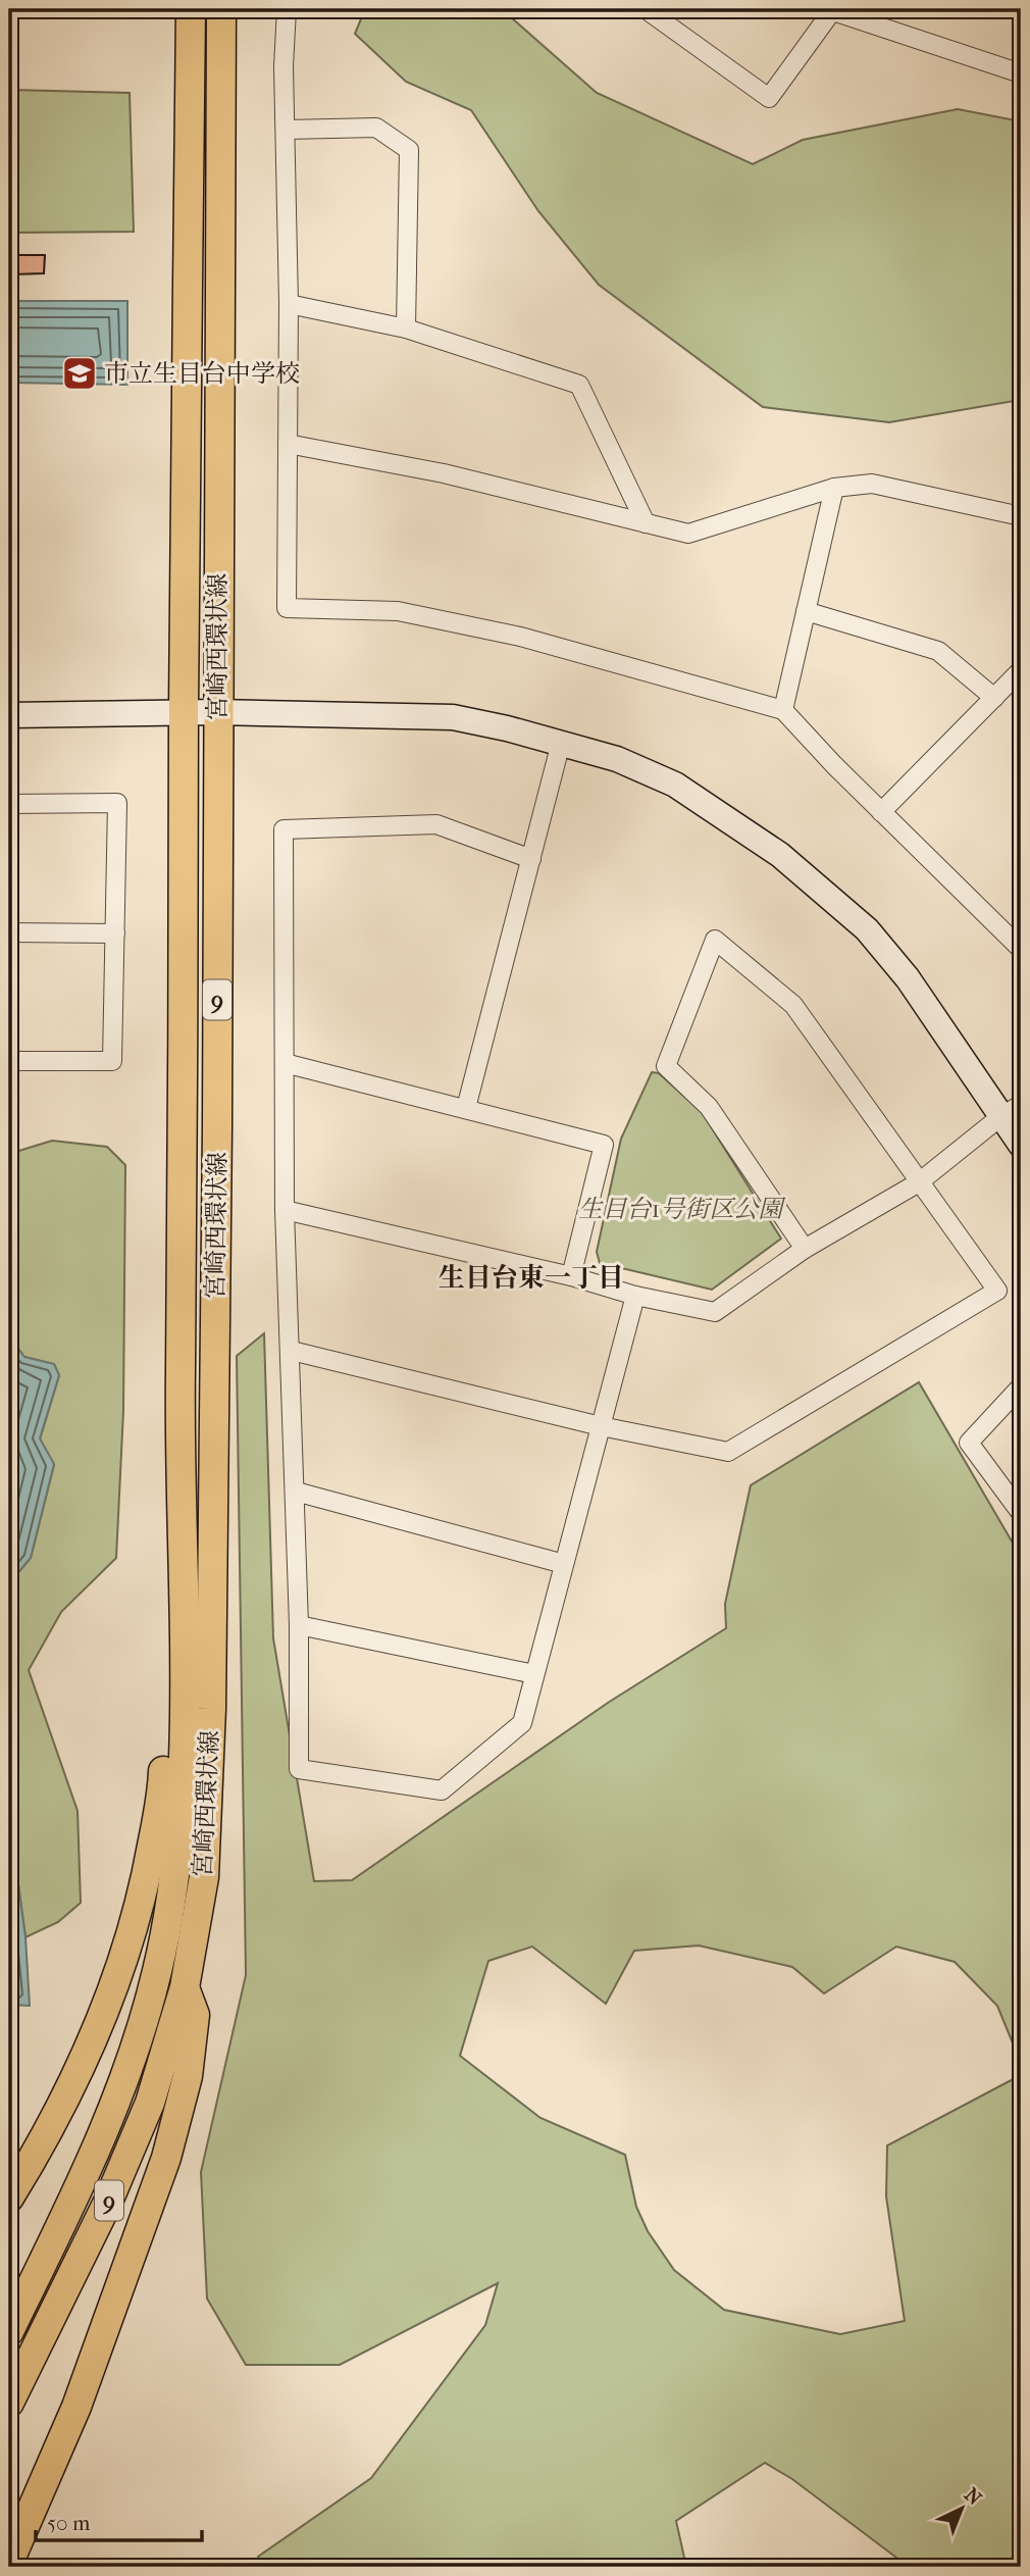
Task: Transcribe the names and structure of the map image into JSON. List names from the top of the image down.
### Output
{
  "streets": {
    "main road": ["宮崎西環状線", "9"]
  },
  "districts": ["生目台東一丁目"],
  "parks": ["生目台1号街区公園"],
  "places": {
    "school or university": ["市立生目台中学校"]
  },
  "scale_bar": "50 m",
  "north": "top right"
}
